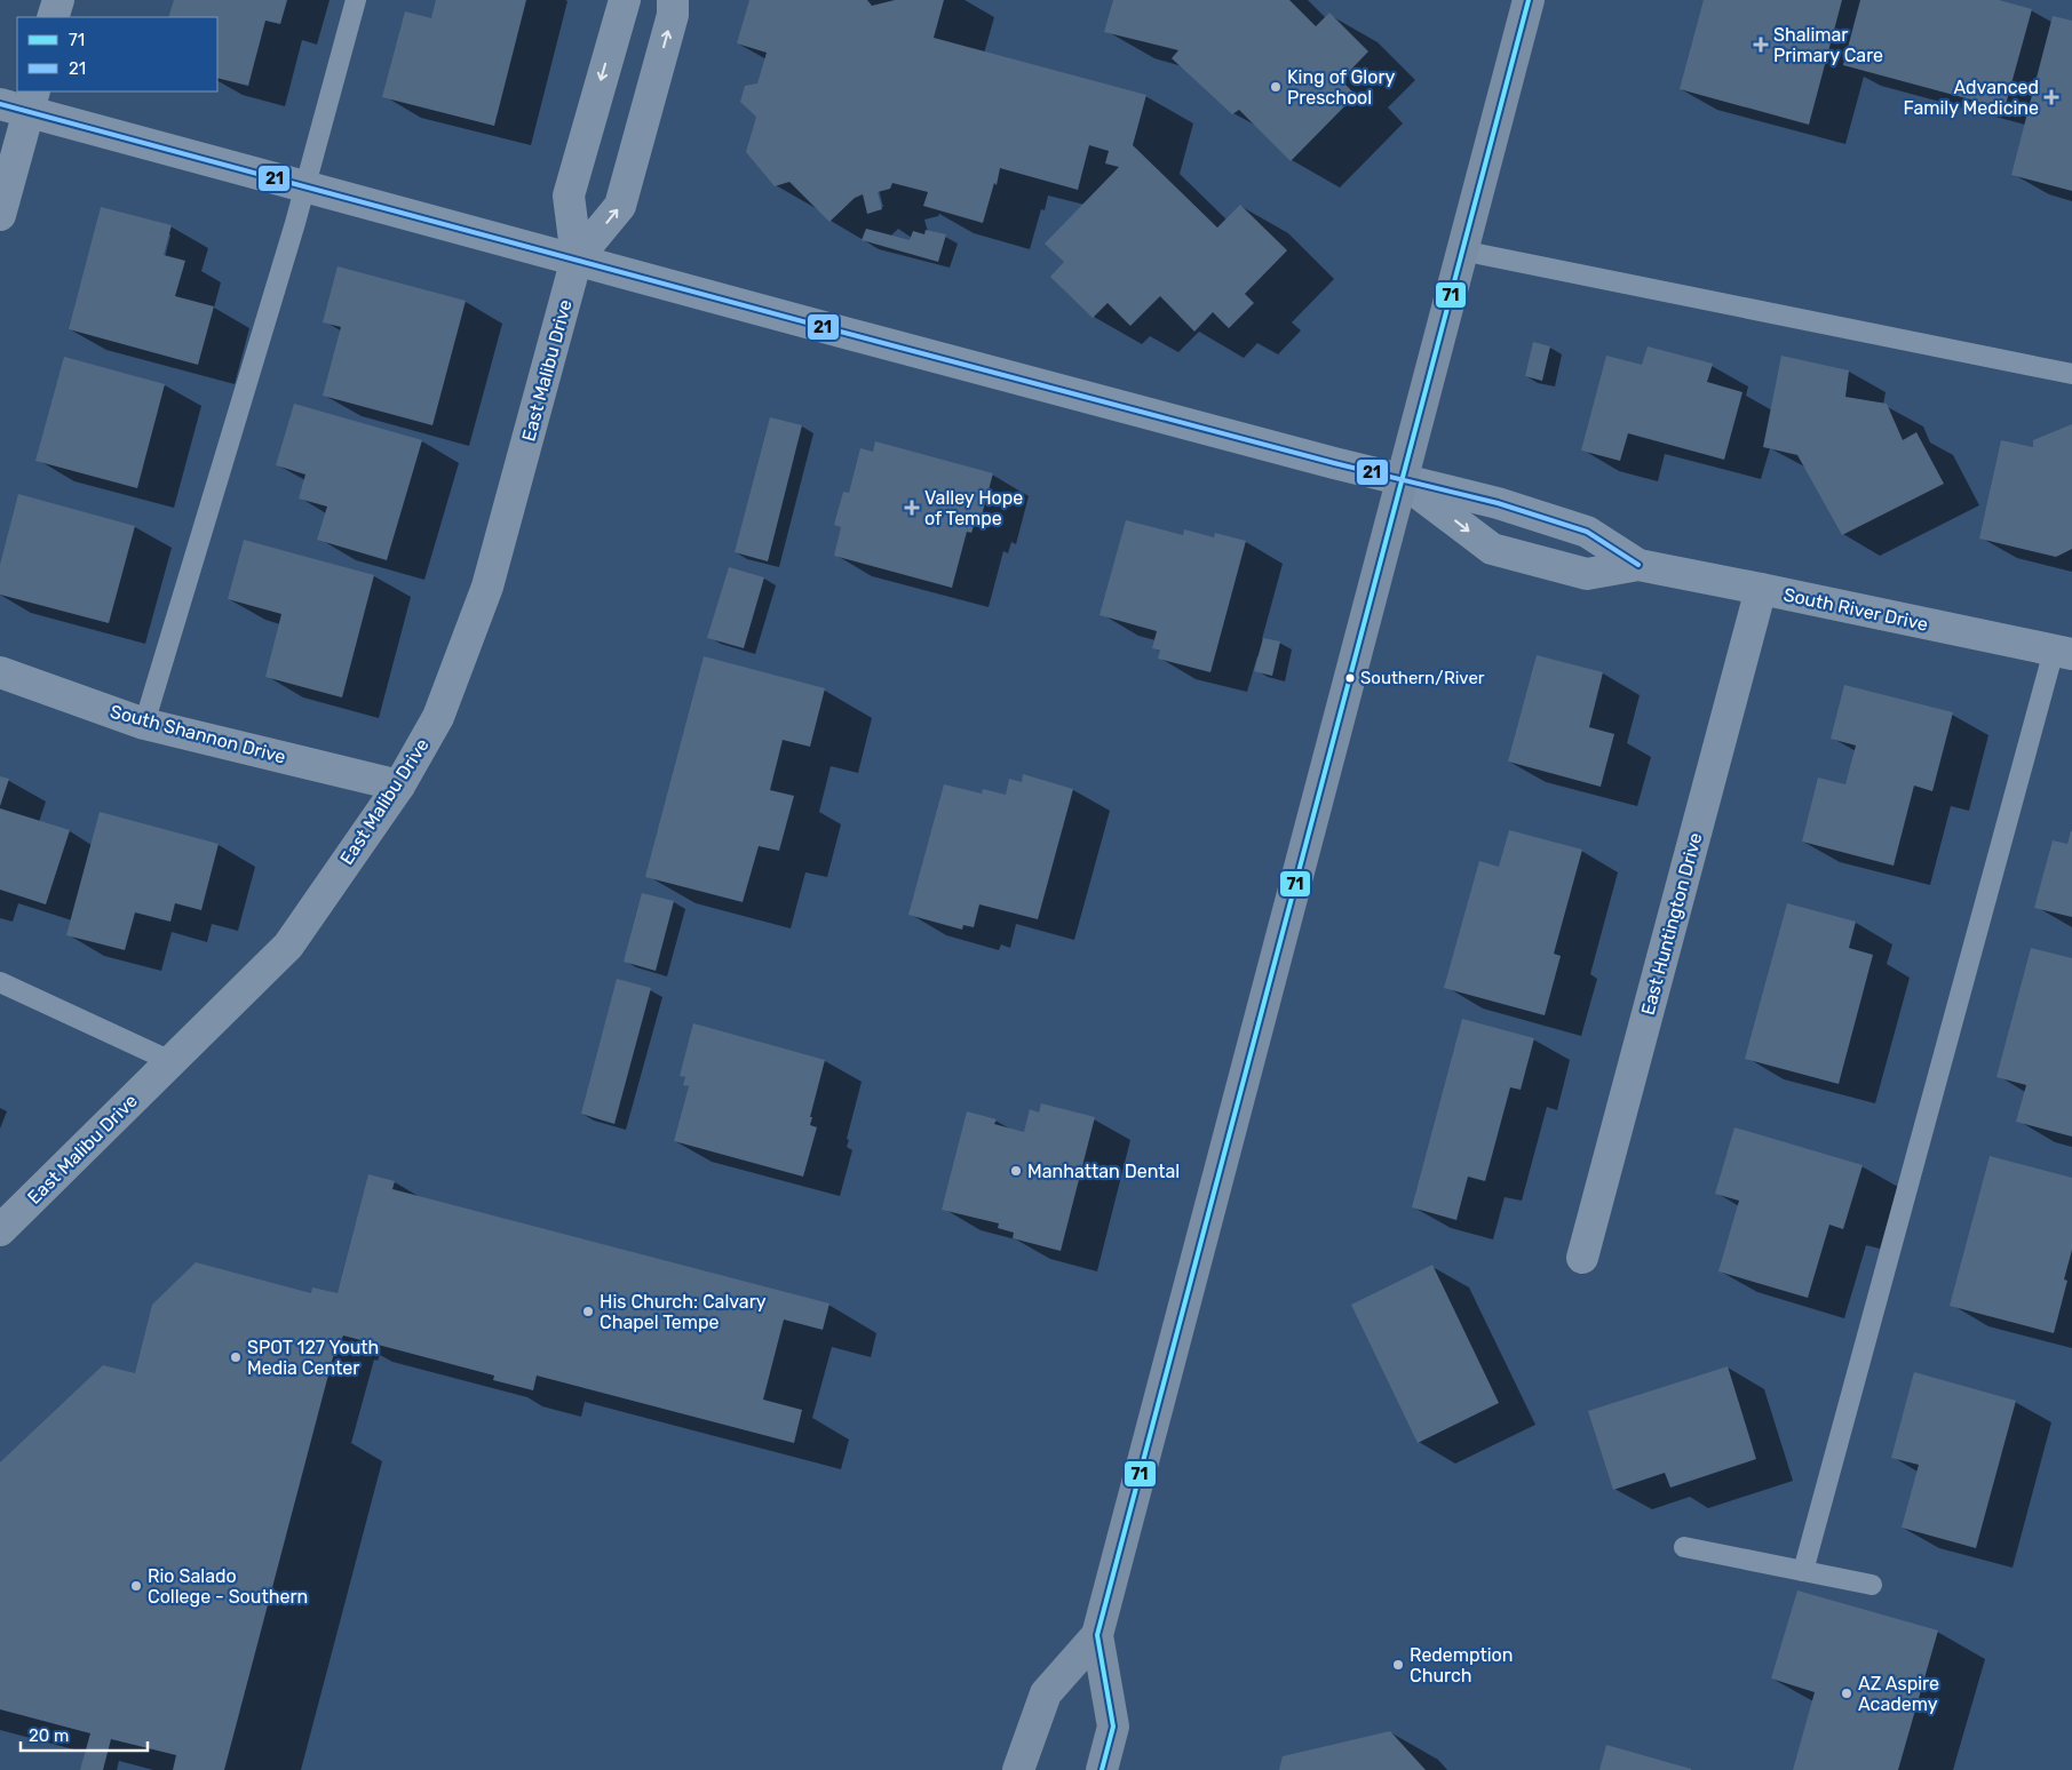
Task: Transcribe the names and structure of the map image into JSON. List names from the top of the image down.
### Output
{
  "streets": {
    "street": [
      "East Malibu Drive",
      "South River Drive",
      "South Shannon Drive",
      "East Huntington Drive"
    ]
  },
  "crossings": [
    ["East Malibu Drive", "South River Drive"],
    ["East Malibu Drive", "South Shannon Drive"],
    ["South River Drive", "East Huntington Drive"]
  ],
  "places": {
    "health": ["Shalimar Primary Care", "Advanced Family Medicine", "Valley Hope of Tempe"],
    "other": [
      "King of Glory Preschool",
      "Southern/River",
      "Manhattan Dental",
      "His Church: Calvary Chapel Tempe",
      "SPOT 127 Youth Media Center",
      "Rio Salado College - Southern",
      "Redemption Church",
      "AZ Aspire Academy"
    ]
  },
  "lines": ["transit line 71", "transit line 21"],
  "legend": ["71", "21"],
  "scale_bar": "20 m"
}
